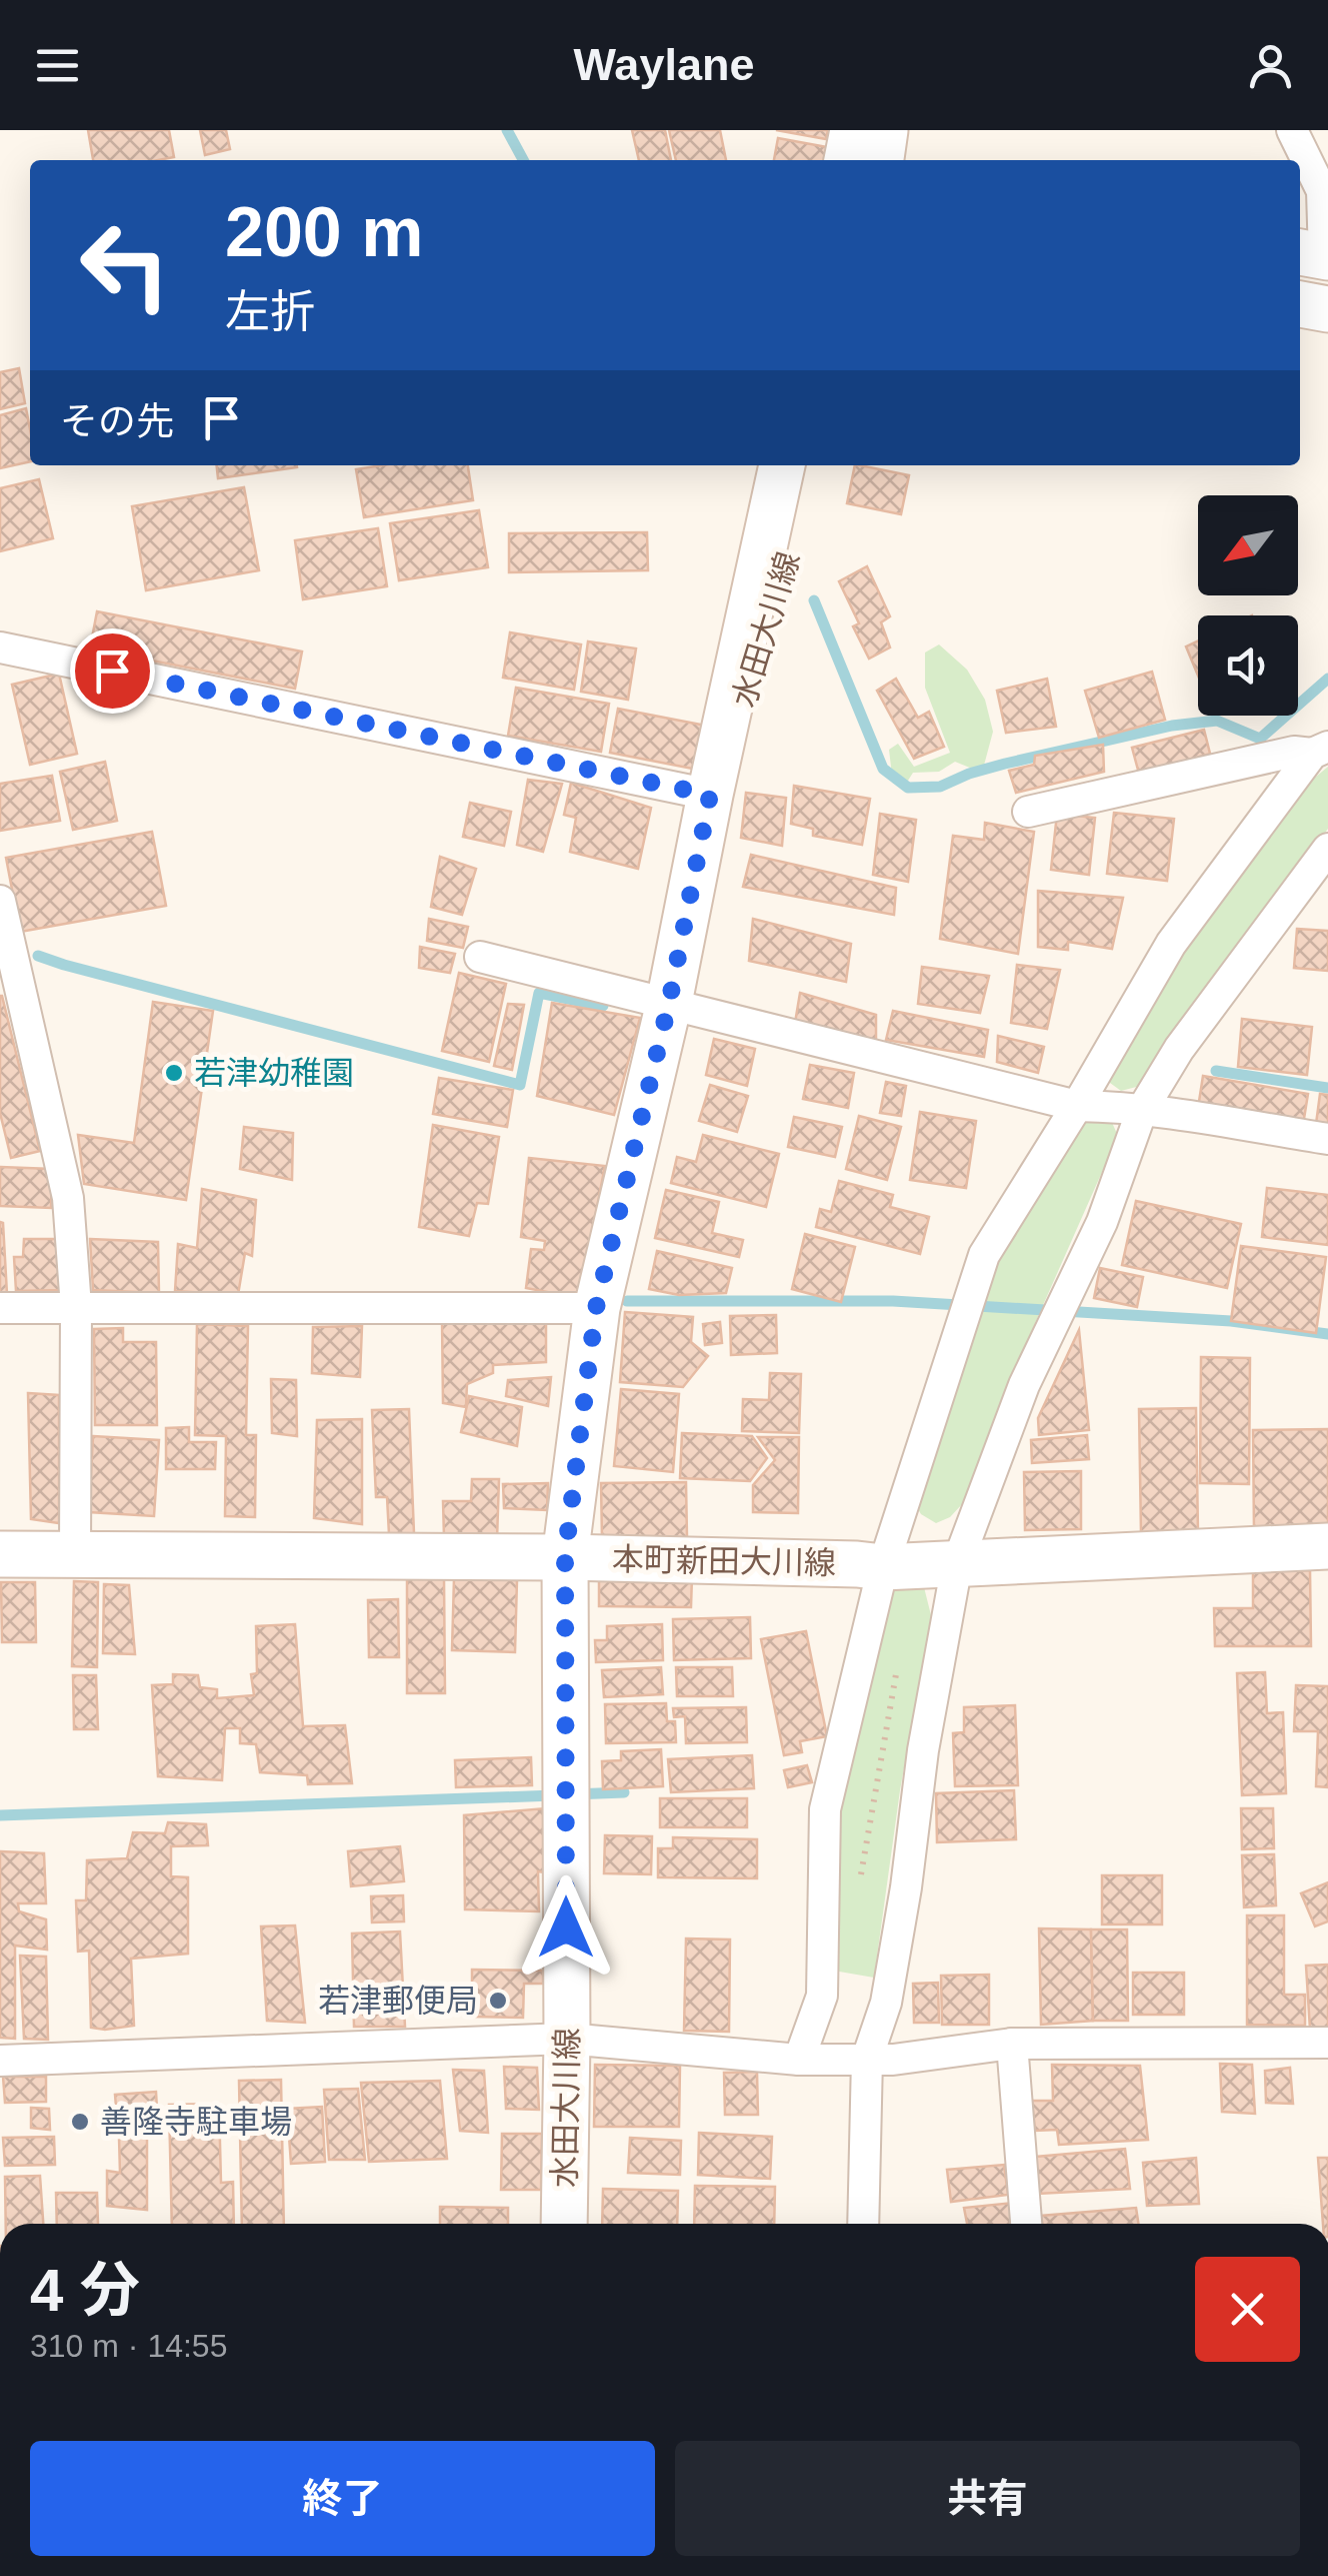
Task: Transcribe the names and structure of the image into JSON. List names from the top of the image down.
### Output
{
  "streets": {
    "main road": ["水田大川線", "本町新田大川線"]
  },
  "crossings": [
    ["水田大川線", "本町新田大川線"]
  ],
  "places": ["若津幼稚園", "若津郵便局", "善隆寺駐車場"],
  "north": "bottom left",
  "page": {
    "header": "Waylane",
    "turn": ["200 m", "左折"],
    "then": "その先",
    "heading": ["4 分", "310 m · 14:55"],
    "buttons": ["終了", "共有"]
  }
}
